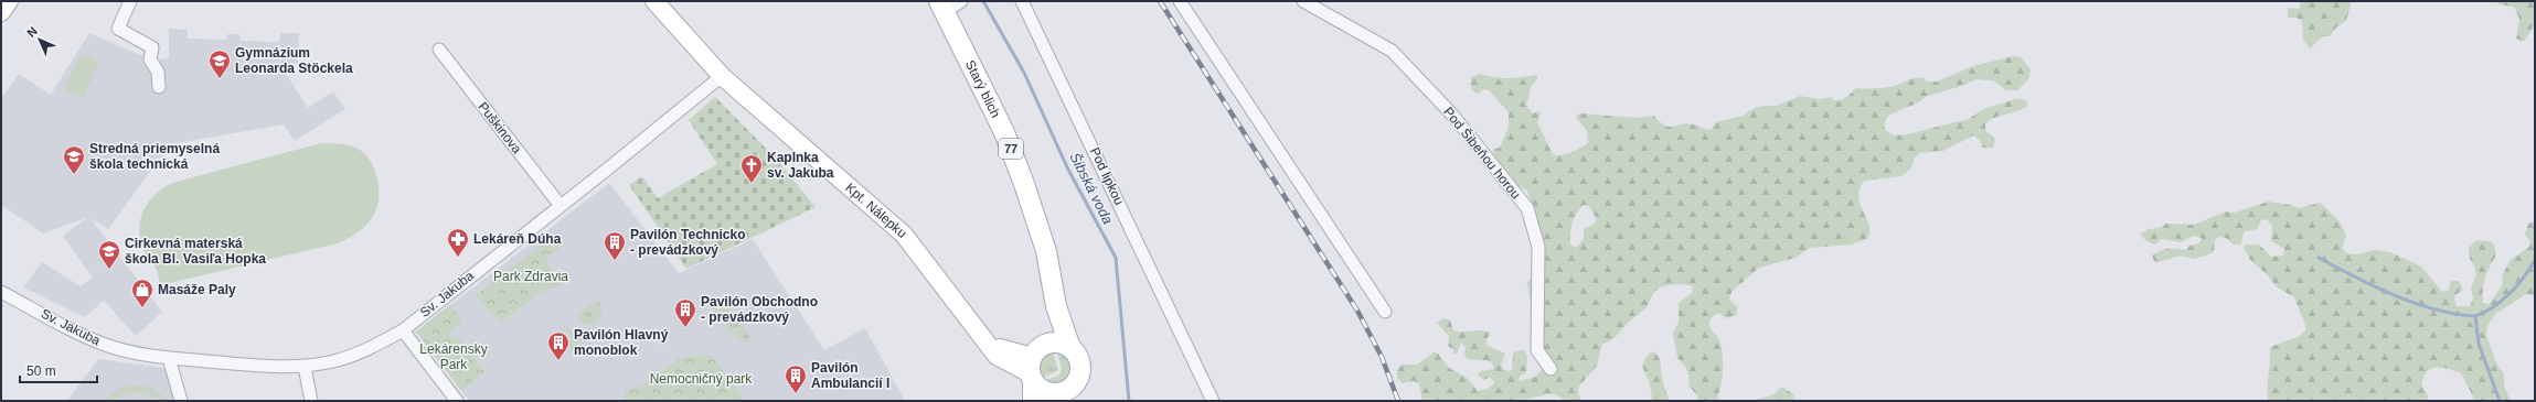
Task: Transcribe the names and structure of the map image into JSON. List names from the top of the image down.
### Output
{
  "streets": {
    "main road": ["Starý blich", "77"],
    "street": [
      "Puškinova",
      "Pod Šibeňou horou",
      "Pod lipkou",
      "Kpt. Nálepku",
      "Sv. Jakuba"
    ]
  },
  "crossings": [
    ["Starý blich", "77"],
    ["Starý blich", "Kpt. Nálepku"],
    ["Puškinova", "Sv. Jakuba"],
    ["77", "Kpt. Nálepku"],
    ["Kpt. Nálepku", "Sv. Jakuba"]
  ],
  "water": ["Šibská voda"],
  "parks": ["Park Zdravia", "Lekárensky Park", "Nemocničný park"],
  "places": {
    "school or university": ["Gymnázium Leonarda Stöckela", "Stredná priemyselná škola technická", "Cirkevná materská škola Bl. Vasiľa Hopka"],
    "church": ["Kaplnka sv. Jakuba"],
    "pharmacy": ["Lekáreň Dúha"],
    "building": [
      "Pavilón Technicko - prevádzkový",
      "Pavilón Obchodno - prevádzkový",
      "Pavilón Hlavný monoblok",
      "Pavilón Ambulancií I"
    ],
    "shop": ["Masáže Paly"]
  },
  "scale_bar": "50 m",
  "north": "top left"
}
